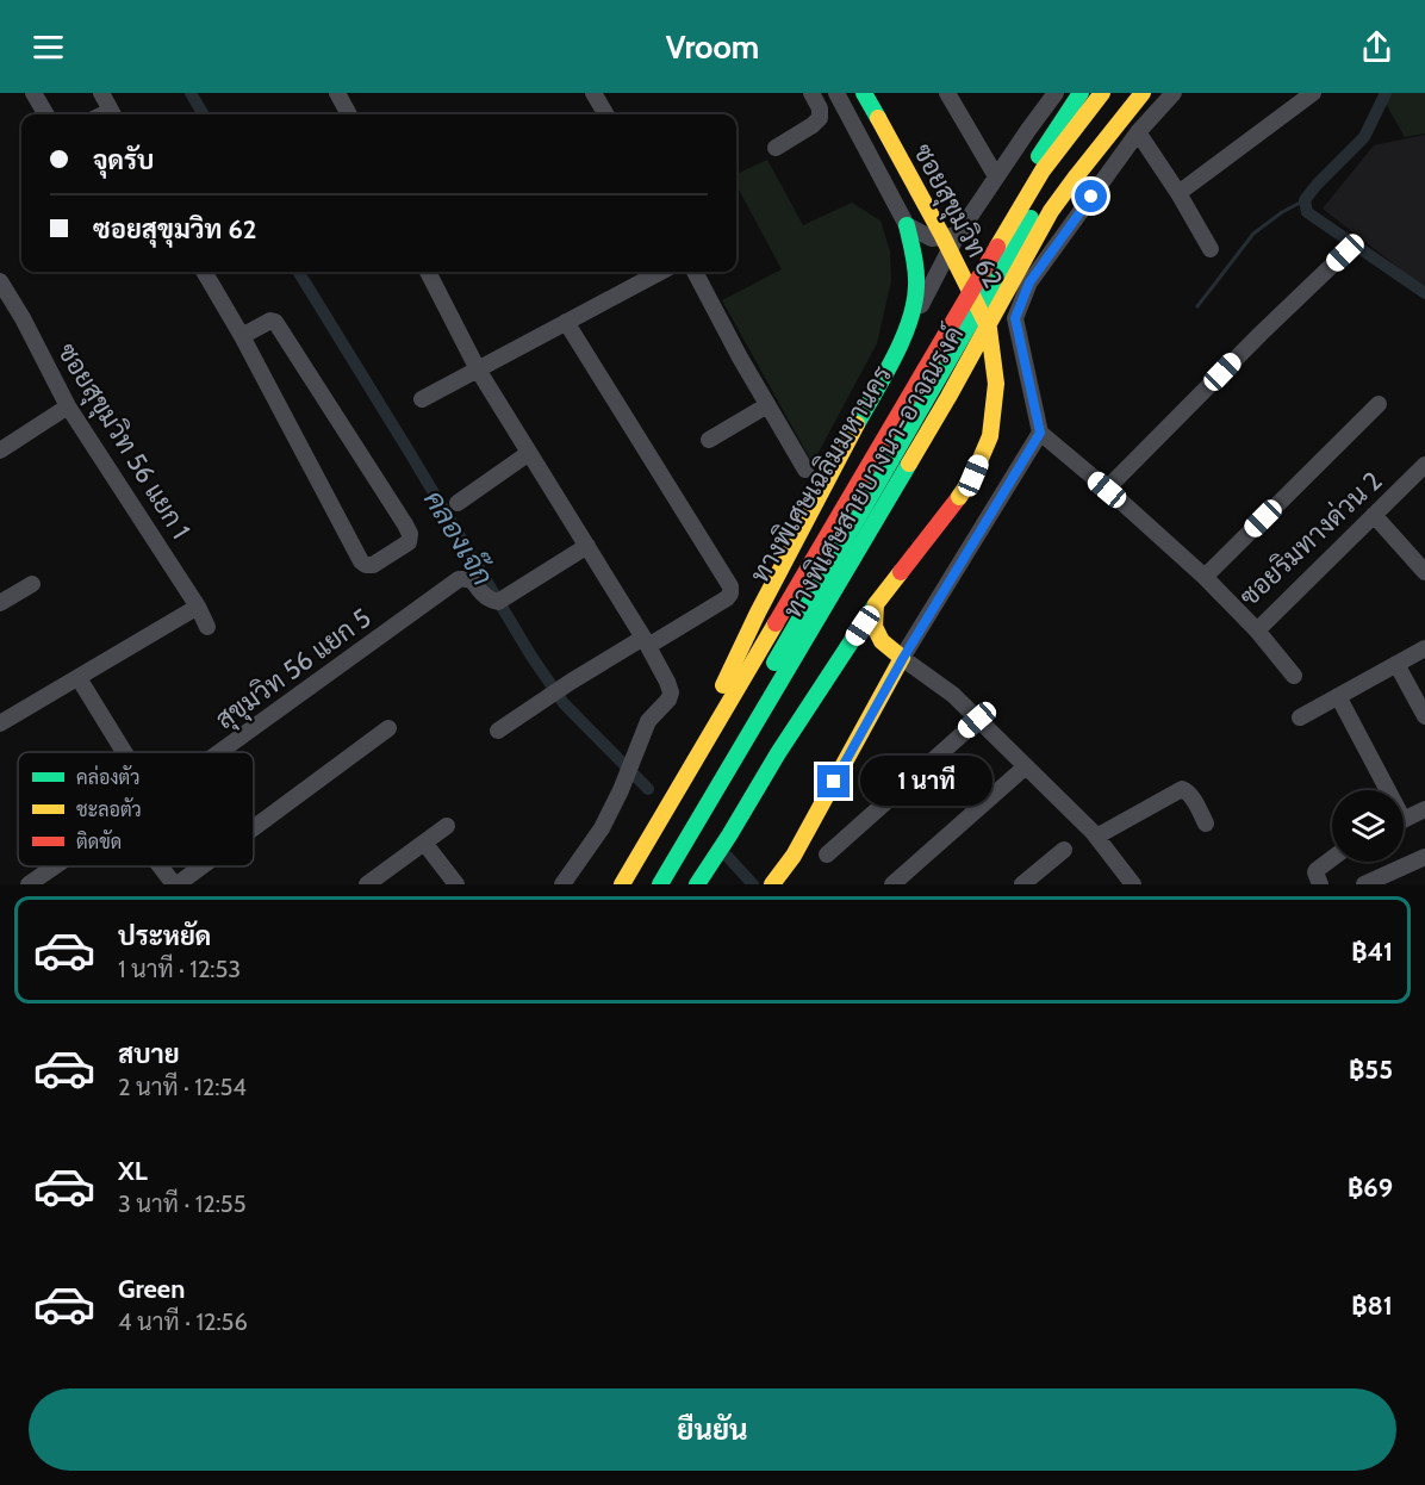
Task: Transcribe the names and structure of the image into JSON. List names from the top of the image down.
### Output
{
  "streets": {
    "main road": ["ซอยสุขุมวิท 62", "ทางพิเศษสายบางนา-อาจณรงค์", "ทางพิเศษเฉลิมมหานคร"],
    "street": ["ซอยสุขุมวิท 56 แยก 1", "ซอยริมทางด่วน 2", "สุขุมวิท 56 แยก 5"]
  },
  "water": ["คลองเจ๊ก"],
  "legend": ["คล่องตัว", "ชะลอตัว", "ติดขัด"],
  "page": {
    "header": "Vroom",
    "banner": ["จุดรับ", "ซอยสุขุมวิท 62"],
    "bubble": "1 นาที",
    "list": [
      {
        "name": "ประหยัด",
        "note": "1 นาที · 12:53",
        "value": "฿41"
      },
      {
        "name": "สบาย",
        "note": "2 นาที · 12:54",
        "value": "฿55"
      },
      {
        "name": "XL",
        "note": "3 นาที · 12:55",
        "value": "฿69"
      },
      {
        "name": "Green",
        "note": "4 นาที · 12:56",
        "value": "฿81"
      }
    ],
    "buttons": "ยืนยัน"
  }
}
